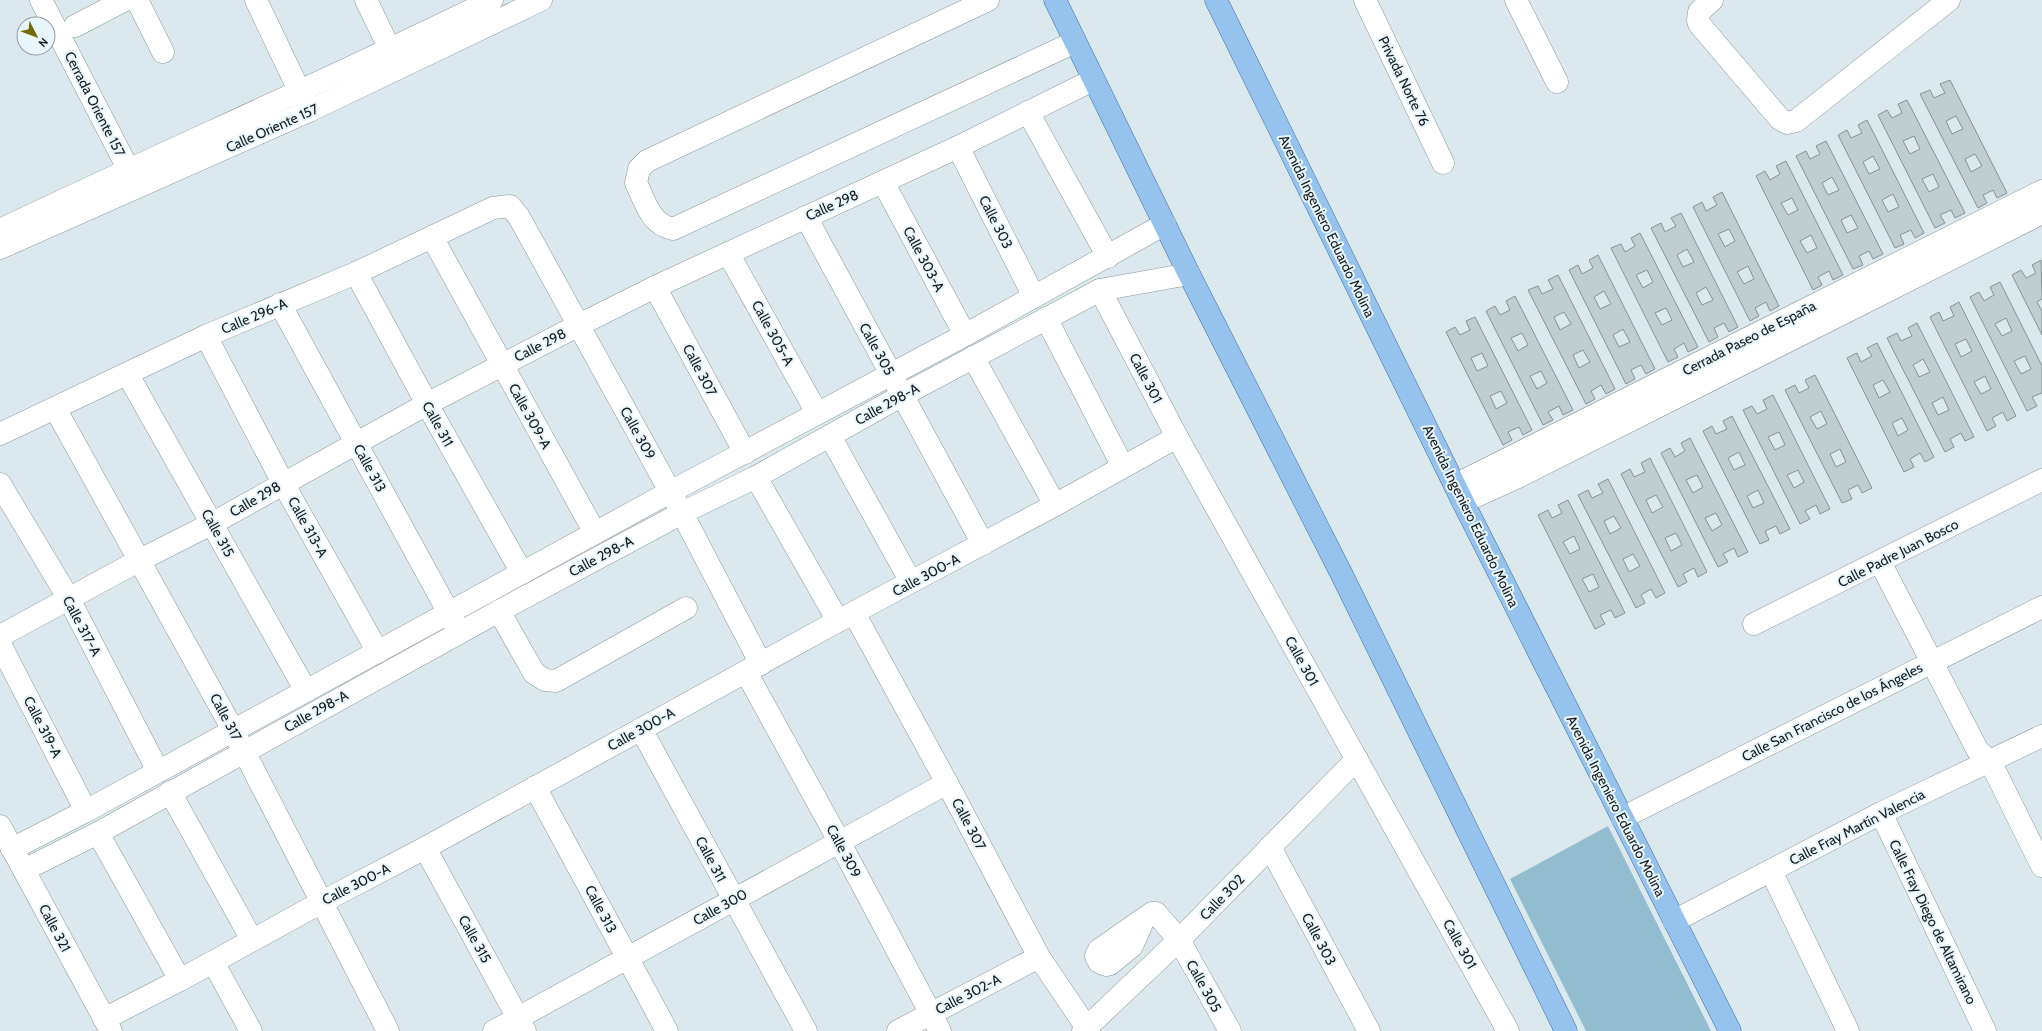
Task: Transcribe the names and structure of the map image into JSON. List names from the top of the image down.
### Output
{
  "streets": {
    "main road": ["Avenida Ingeniero Eduardo Molina"],
    "street": [
      "Privada Norte 76",
      "Cerrada Oriente 157",
      "Calle Oriente 157",
      "Calle 298",
      "Calle 303",
      "Calle 303-A",
      "Calle 296-A",
      "Calle 305-A",
      "Cerrada Paseo de España",
      "Calle 305",
      "Calle 307",
      "Calle 301",
      "Calle 298-A",
      "Calle 309-A",
      "Calle 311",
      "Calle 309",
      "Calle 313",
      "Calle 313-A",
      "Calle 315",
      "Calle Padre Juan Bosco",
      "Calle 300-A",
      "Calle 317-A",
      "Calle San Francisco de los Ángeles",
      "Calle 317",
      "Calle 319-A",
      "Calle Fray Martín Valencia",
      "Calle 302",
      "Calle 300",
      "Calle Fray Diego de Altamirano",
      "Calle 321",
      "Calle 302-A"
    ]
  },
  "crossings": [
    ["Cerrada Oriente 157", "Calle Oriente 157"],
    ["Calle 298", "Calle 303"],
    ["Calle 298", "Calle 303-A"],
    ["Calle 298", "Calle 305-A"],
    ["Calle 298", "Calle 305"],
    ["Calle 298", "Calle 307"],
    ["Calle 298", "Calle 309-A"],
    ["Calle 298", "Calle 311"],
    ["Calle 298", "Calle 309"],
    ["Calle 298", "Calle 313"],
    ["Calle 298", "Calle 313-A"],
    ["Calle 298", "Calle 315"],
    ["Calle 298", "Calle 317-A"],
    ["Calle 298", "Calle 317"],
    ["Calle 303", "Calle 298-A"],
    ["Calle 303", "Calle 302"],
    ["Avenida Ingeniero Eduardo Molina", "Cerrada Paseo de España"],
    ["Avenida Ingeniero Eduardo Molina", "Calle San Francisco de los Ángeles"],
    ["Avenida Ingeniero Eduardo Molina", "Calle Fray Martín Valencia"],
    ["Calle 303-A", "Calle 298-A"],
    ["Calle 296-A", "Calle 309-A"],
    ["Calle 296-A", "Calle 311"],
    ["Calle 296-A", "Calle 309"],
    ["Calle 296-A", "Calle 313"],
    ["Calle 296-A", "Calle 313-A"],
    ["Calle 296-A", "Calle 315"],
    ["Calle 296-A", "Calle 317"],
    ["Calle 305-A", "Calle 298-A"],
    ["Calle 305", "Calle 298-A"],
    ["Calle 305", "Calle 300-A"],
    ["Calle 305", "Calle 302"],
    ["Calle 307", "Calle 298-A"],
    ["Calle 307", "Calle 300-A"],
    ["Calle 307", "Calle 302"],
    ["Calle 307", "Calle 300"],
    ["Calle 307", "Calle 302-A"],
    ["Calle 301", "Calle 298-A"],
    ["Calle 301", "Calle 300-A"],
    ["Calle 301", "Calle 302"],
    ["Calle 298-A", "Calle 309-A"],
    ["Calle 298-A", "Calle 311"],
    ["Calle 298-A", "Calle 309"],
    ["Calle 298-A", "Calle 313"],
    ["Calle 298-A", "Calle 313-A"],
    ["Calle 298-A", "Calle 315"],
    ["Calle 298-A", "Calle 317-A"],
    ["Calle 298-A", "Calle 317"],
    ["Calle 298-A", "Calle 319-A"],
    ["Calle 298-A", "Calle 321"],
    ["Calle 311", "Calle 300-A"],
    ["Calle 311", "Calle 300"],
    ["Calle 309", "Calle 300-A"],
    ["Calle 309", "Calle 300"],
    ["Calle 309", "Calle 302-A"],
    ["Calle 313", "Calle 300-A"],
    ["Calle 313", "Calle 300"],
    ["Calle 315", "Calle 300-A"],
    ["Calle 315", "Calle 300"],
    ["Calle 300-A", "Calle 317"],
    ["Calle 300-A", "Calle 321"],
    ["Calle Fray Martín Valencia", "Calle Fray Diego de Altamirano"]
  ],
  "north": "bottom right"
}
